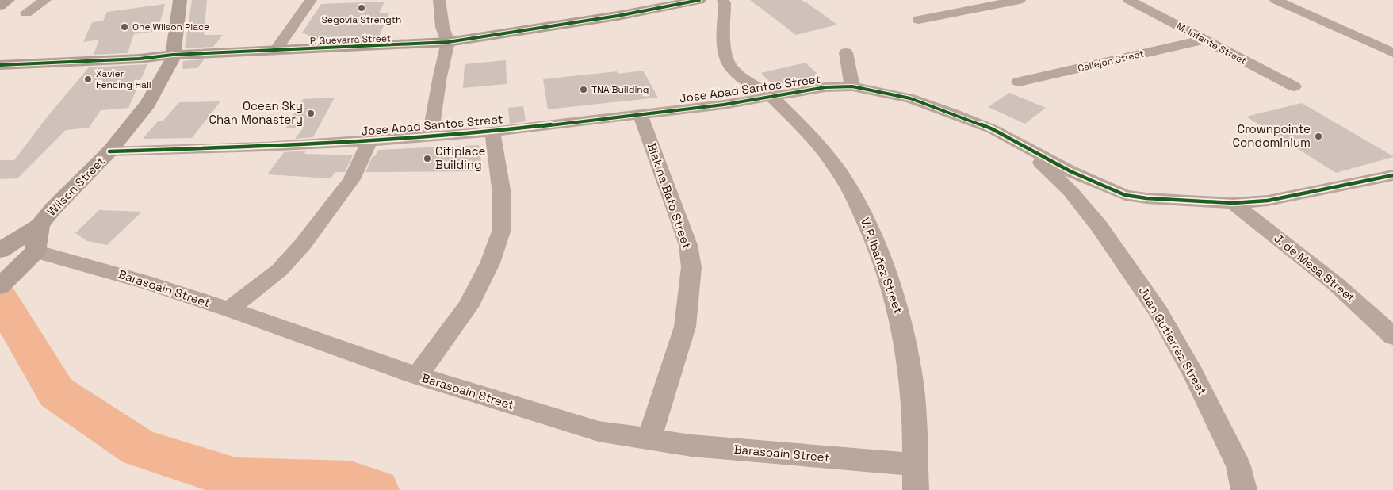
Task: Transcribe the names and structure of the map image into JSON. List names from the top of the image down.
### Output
{
  "streets": {
    "main road": ["P. Guevarra Street", "Wilson Street"],
    "street": [
      "M. Infante Street",
      "Callejon Street",
      "Jose Abad Santos Street",
      "Biak na Bato Street",
      "V. P. Ibañez Street",
      "J. de Mesa Street",
      "Barasoain Street",
      "Juan Gutierrez Street"
    ]
  },
  "crossings": [
    ["P. Guevarra Street", "Wilson Street"],
    ["M. Infante Street", "Callejon Street"],
    ["Jose Abad Santos Street", "Wilson Street"],
    ["Jose Abad Santos Street", "Biak na Bato Street"],
    ["Jose Abad Santos Street", "V. P. Ibañez Street"],
    ["Jose Abad Santos Street", "J. de Mesa Street"],
    ["Jose Abad Santos Street", "Juan Gutierrez Street"],
    ["Wilson Street", "Barasoain Street"],
    ["Biak na Bato Street", "Barasoain Street"],
    ["V. P. Ibañez Street", "Barasoain Street"]
  ],
  "places": [
    "Segovia Strength",
    "One Wilson Place",
    "Xavier Fencing Hall",
    "TNA Building",
    "Ocean Sky Chan Monastery",
    "Crownpointe Condominium",
    "Citiplace Building"
  ]
}
